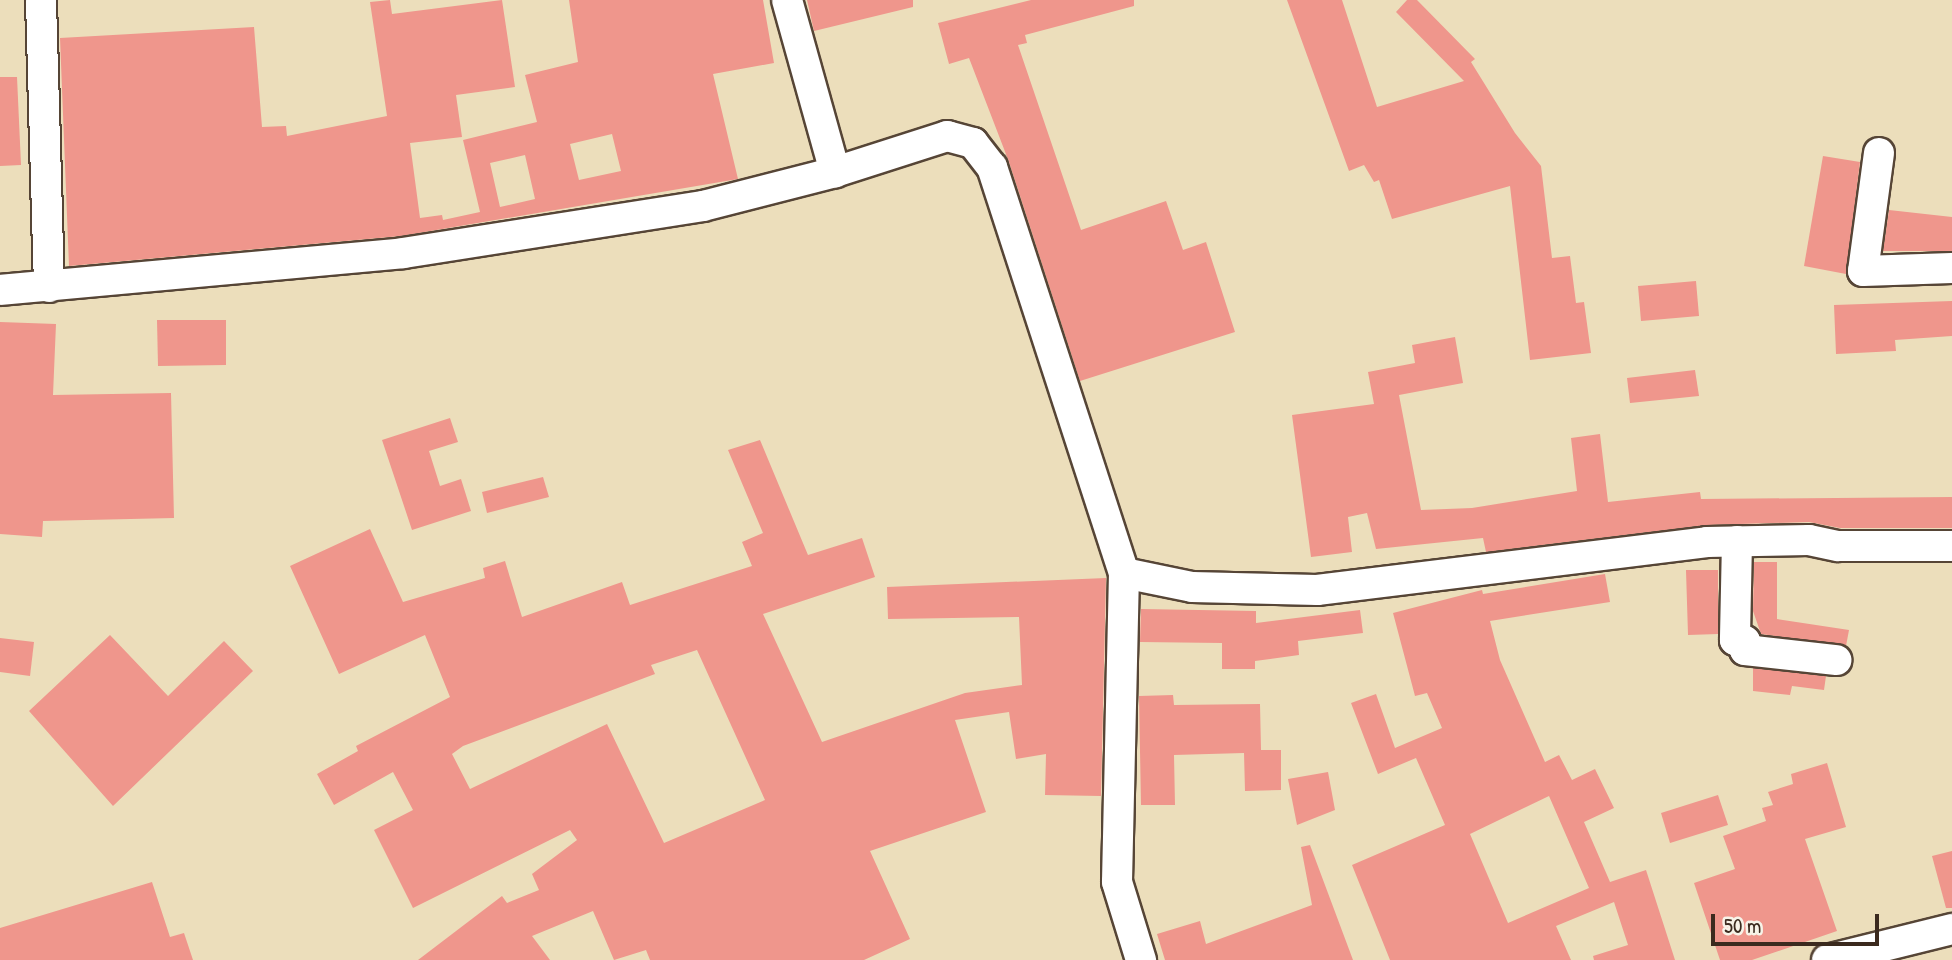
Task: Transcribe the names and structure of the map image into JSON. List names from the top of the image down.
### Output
{
  "scale_bar": "50 m"
}
